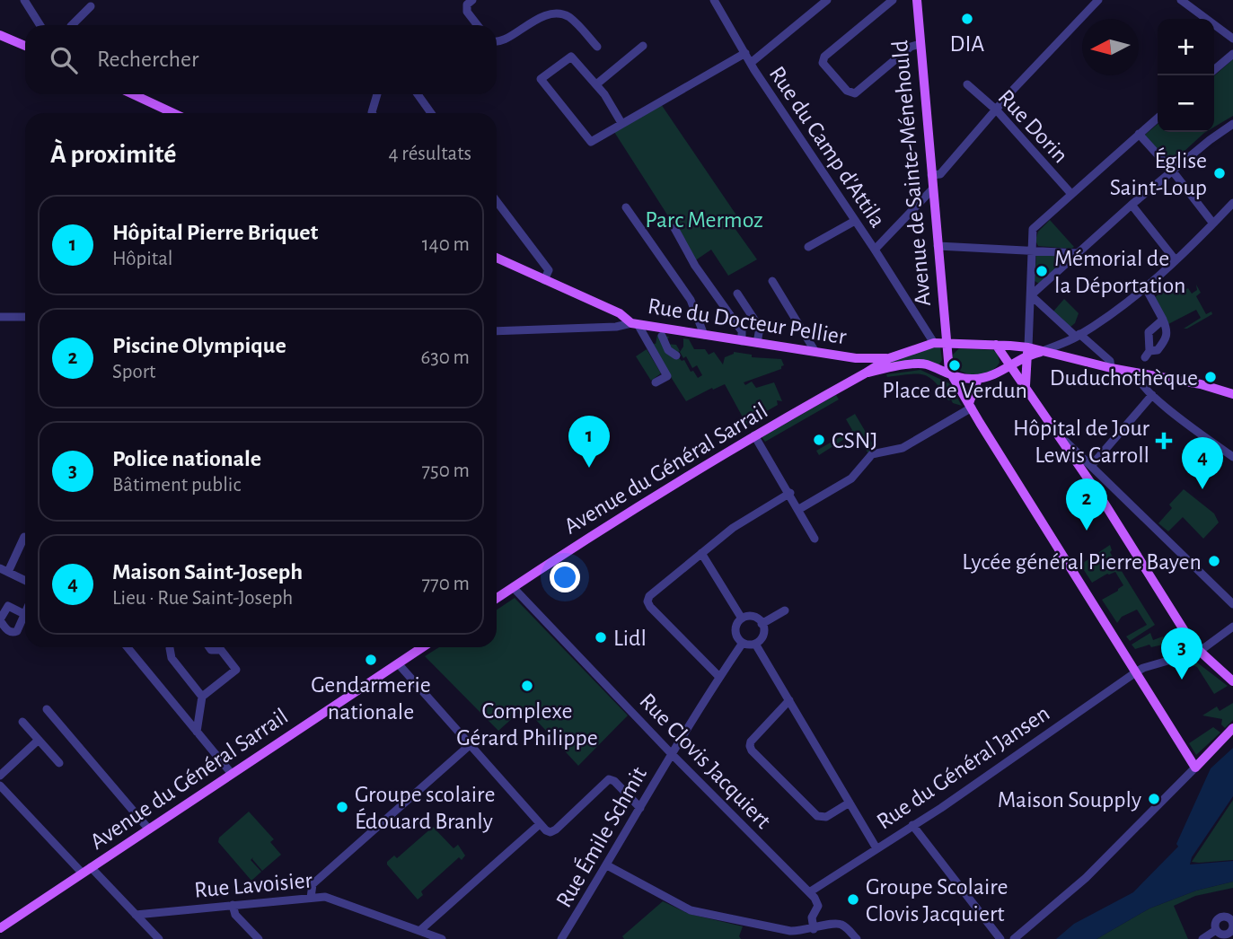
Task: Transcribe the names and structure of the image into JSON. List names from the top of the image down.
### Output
{
  "streets": {
    "main road": ["Avenue de Sainte-Ménehould", "Rue du Docteur Pellier", "Avenue du Général Sarrail"],
    "street": [
      "Rue Dorin",
      "Rue du Camp d'Attila",
      "Rue Clovis Jacquiert",
      "Rue du Général Jansen",
      "Rue Émile Schmit",
      "Rue Lavoisier"
    ]
  },
  "crossings": [
    ["Rue du Docteur Pellier", "Avenue du Général Sarrail"],
    ["Avenue du Général Sarrail", "Rue Clovis Jacquiert"],
    ["Rue Clovis Jacquiert", "Rue du Général Jansen"],
    ["Rue Clovis Jacquiert", "Rue Émile Schmit"]
  ],
  "parks": ["Parc Mermoz"],
  "places": {
    "other": [
      "DIA",
      "Église Saint-Loup",
      "Mémorial de la Déportation",
      "Place de Verdun",
      "Duduchothèque",
      "CSNJ",
      "Lycée général Pierre Bayen",
      "Lidl",
      "Gendarmerie nationale",
      "Complexe Gérard Philippe",
      "Maison Soupply",
      "Groupe scolaire Édouard Branly",
      "Groupe Scolaire Clovis Jacquiert"
    ],
    "health": ["Hôpital de Jour Lewis Carroll"]
  },
  "north": "left",
  "page": {
    "map_buttons": ["+", "−"],
    "search": "Rechercher",
    "heading": ["À proximité", "4 résultats"],
    "list": [
      {
        "mark": "1",
        "name": "Hôpital Pierre Briquet",
        "note": "Hôpital",
        "value": "140 m"
      },
      {
        "mark": "2",
        "name": "Piscine Olympique",
        "note": "Sport",
        "value": "630 m"
      },
      {
        "mark": "3",
        "name": "Police nationale",
        "note": "Bâtiment public",
        "value": "750 m"
      },
      {
        "mark": "4",
        "name": "Maison Saint-Joseph",
        "note": "Lieu · Rue Saint-Joseph",
        "value": "770 m"
      }
    ],
    "pins": [
      "1",
      "4",
      "2",
      "3"
    ]
  }
}
